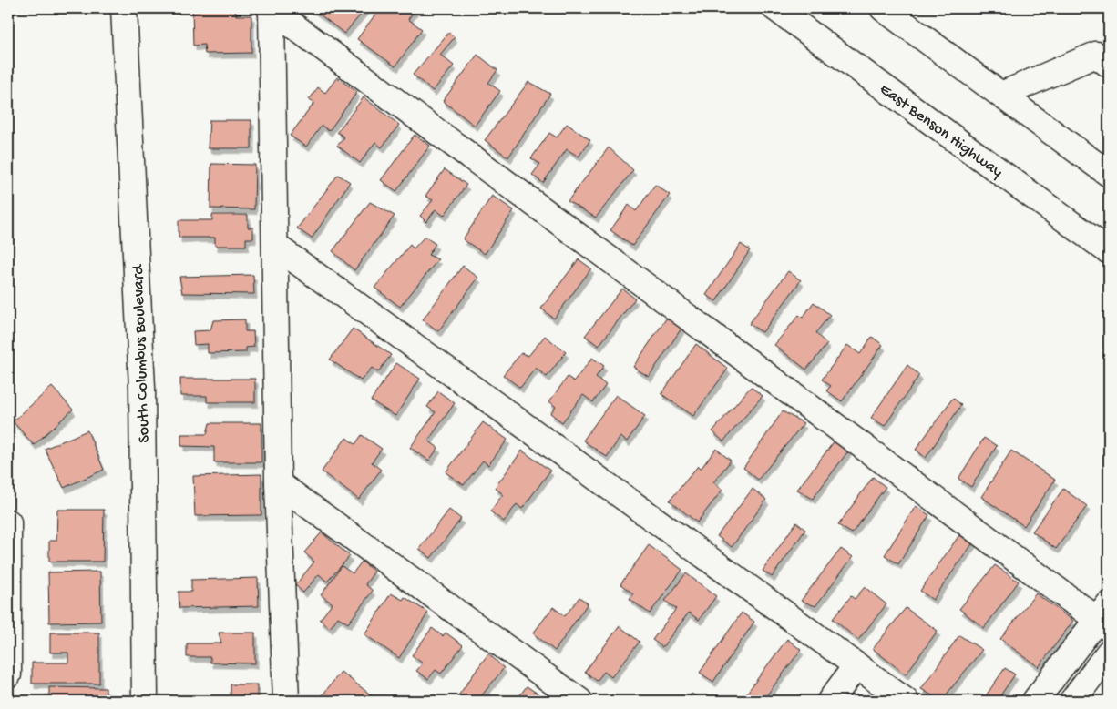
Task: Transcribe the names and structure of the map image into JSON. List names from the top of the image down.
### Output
{
  "streets": {
    "street": ["East Benson Highway", "South Columbus Boulevard"]
  }
}
